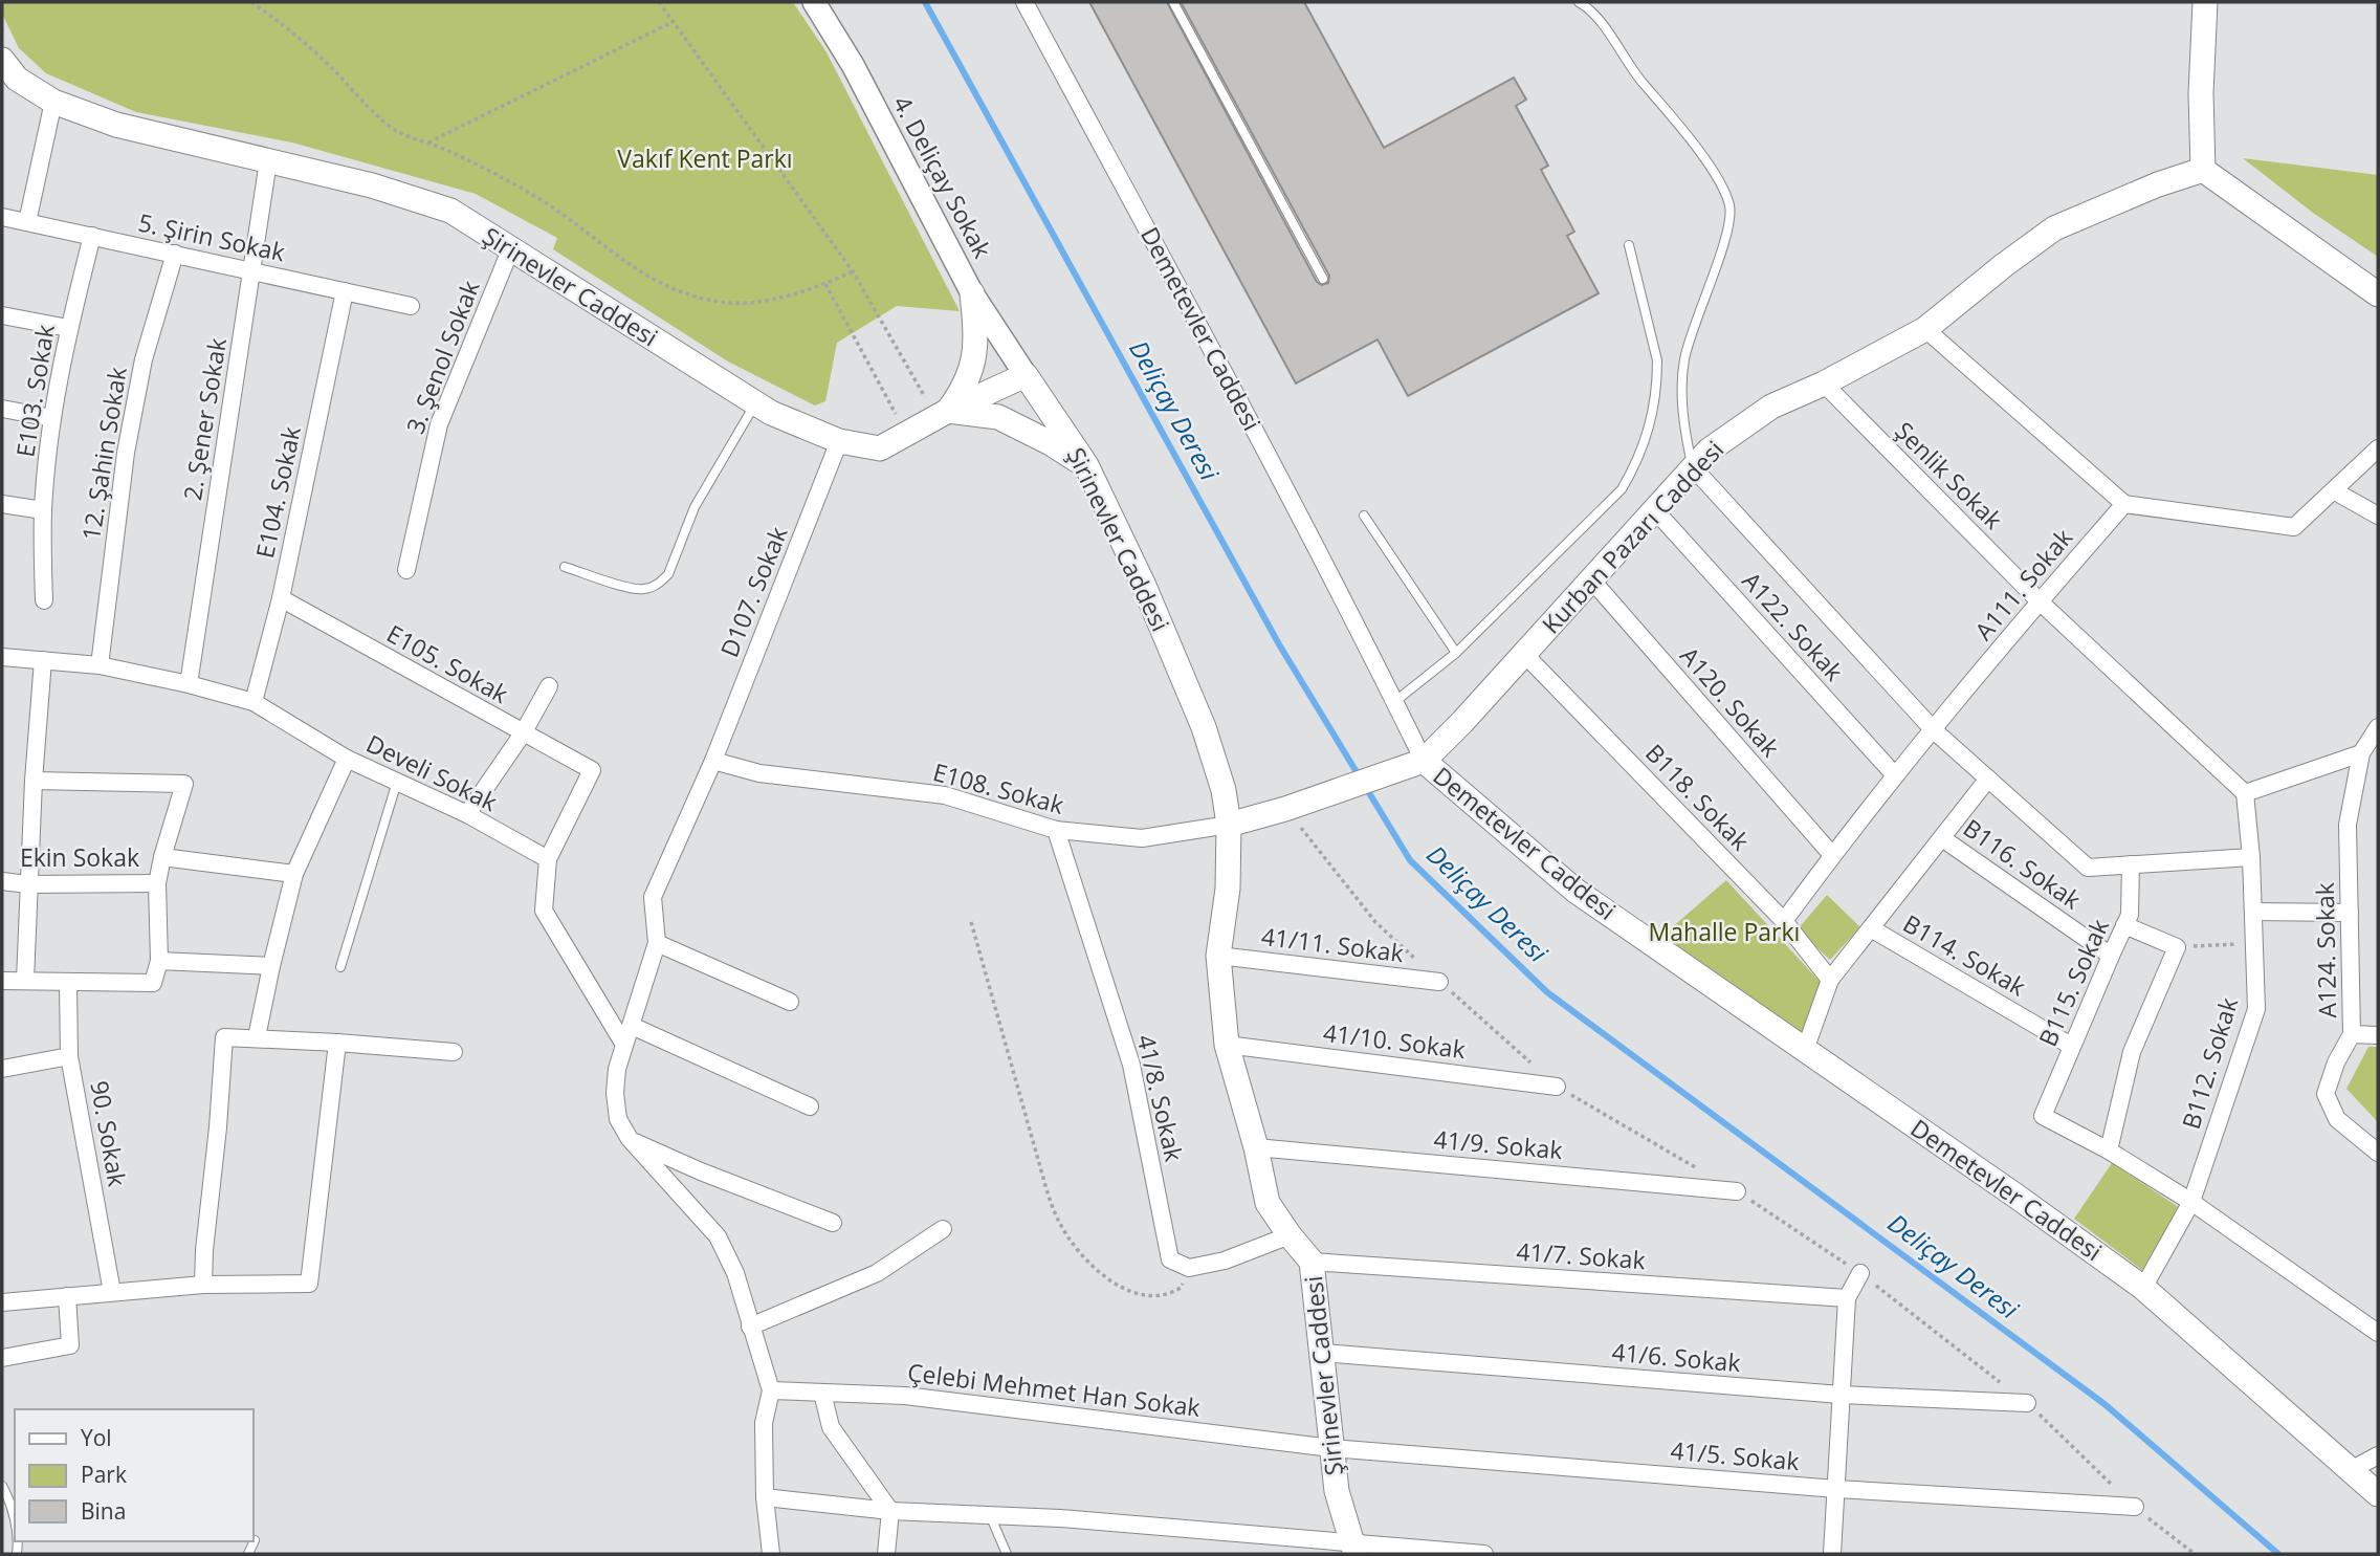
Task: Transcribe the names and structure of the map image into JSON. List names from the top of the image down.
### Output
{
  "streets": {
    "main road": ["Şirinevler Caddesi", "Demetevler Caddesi", "Kurban Pazarı Caddesi"],
    "street": [
      "4. Deliçay Sokak",
      "5. Şirin Sokak",
      "3. Şenol Sokak",
      "E103. Sokak",
      "2. Şener Sokak",
      "12. Şahin Sokak",
      "Şenlik Sokak",
      "E104. Sokak",
      "A111. Sokak",
      "D107. Sokak",
      "A122. Sokak",
      "E105. Sokak",
      "A120. Sokak",
      "Develi Sokak",
      "E108. Sokak",
      "B118. Sokak",
      "Ekin Sokak",
      "B116. Sokak",
      "41/11. Sokak",
      "A124. Sokak",
      "B114. Sokak",
      "B115. Sokak",
      "41/10. Sokak",
      "B112. Sokak",
      "41/8. Sokak",
      "90. Sokak",
      "41/9. Sokak",
      "41/7. Sokak",
      "41/6. Sokak",
      "Çelebi Mehmet Han Sokak",
      "41/5. Sokak"
    ]
  },
  "crossings": [
    ["4. Deliçay Sokak", "Şirinevler Caddesi"],
    ["5. Şirin Sokak", "E103. Sokak"],
    ["5. Şirin Sokak", "2. Şener Sokak"],
    ["5. Şirin Sokak", "12. Şahin Sokak"],
    ["5. Şirin Sokak", "E104. Sokak"],
    ["Şirinevler Caddesi", "3. Şenol Sokak"],
    ["Şirinevler Caddesi", "2. Şener Sokak"],
    ["Şirinevler Caddesi", "Kurban Pazarı Caddesi"],
    ["Şirinevler Caddesi", "D107. Sokak"],
    ["Şirinevler Caddesi", "E108. Sokak"],
    ["Şirinevler Caddesi", "41/11. Sokak"],
    ["Şirinevler Caddesi", "41/10. Sokak"],
    ["Şirinevler Caddesi", "41/9. Sokak"],
    ["Şirinevler Caddesi", "41/7. Sokak"],
    ["Şirinevler Caddesi", "41/6. Sokak"],
    ["Şirinevler Caddesi", "Çelebi Mehmet Han Sokak"],
    ["Şirinevler Caddesi", "41/5. Sokak"],
    ["Demetevler Caddesi", "Kurban Pazarı Caddesi"],
    ["Demetevler Caddesi", "B112. Sokak"],
    ["2. Şener Sokak", "Develi Sokak"],
    ["12. Şahin Sokak", "Develi Sokak"],
    ["Şenlik Sokak", "Kurban Pazarı Caddesi"],
    ["Şenlik Sokak", "A111. Sokak"],
    ["E104. Sokak", "E105. Sokak"],
    ["E104. Sokak", "Develi Sokak"],
    ["Kurban Pazarı Caddesi", "A122. Sokak"],
    ["Kurban Pazarı Caddesi", "A120. Sokak"],
    ["Kurban Pazarı Caddesi", "E108. Sokak"],
    ["Kurban Pazarı Caddesi", "B118. Sokak"],
    ["A111. Sokak", "A122. Sokak"],
    ["A111. Sokak", "A120. Sokak"],
    ["A111. Sokak", "B118. Sokak"],
    ["D107. Sokak", "E108. Sokak"],
    ["E105. Sokak", "Develi Sokak"],
    ["E108. Sokak", "41/8. Sokak"],
    ["B116. Sokak", "B115. Sokak"],
    ["B114. Sokak", "B115. Sokak"],
    ["Çelebi Mehmet Han Sokak", "41/5. Sokak"]
  ],
  "water": ["Deliçay Deresi"],
  "parks": ["Vakıf Kent Parkı", "Mahalle Parkı"],
  "legend": ["Yol", "Park", "Bina"]
}
